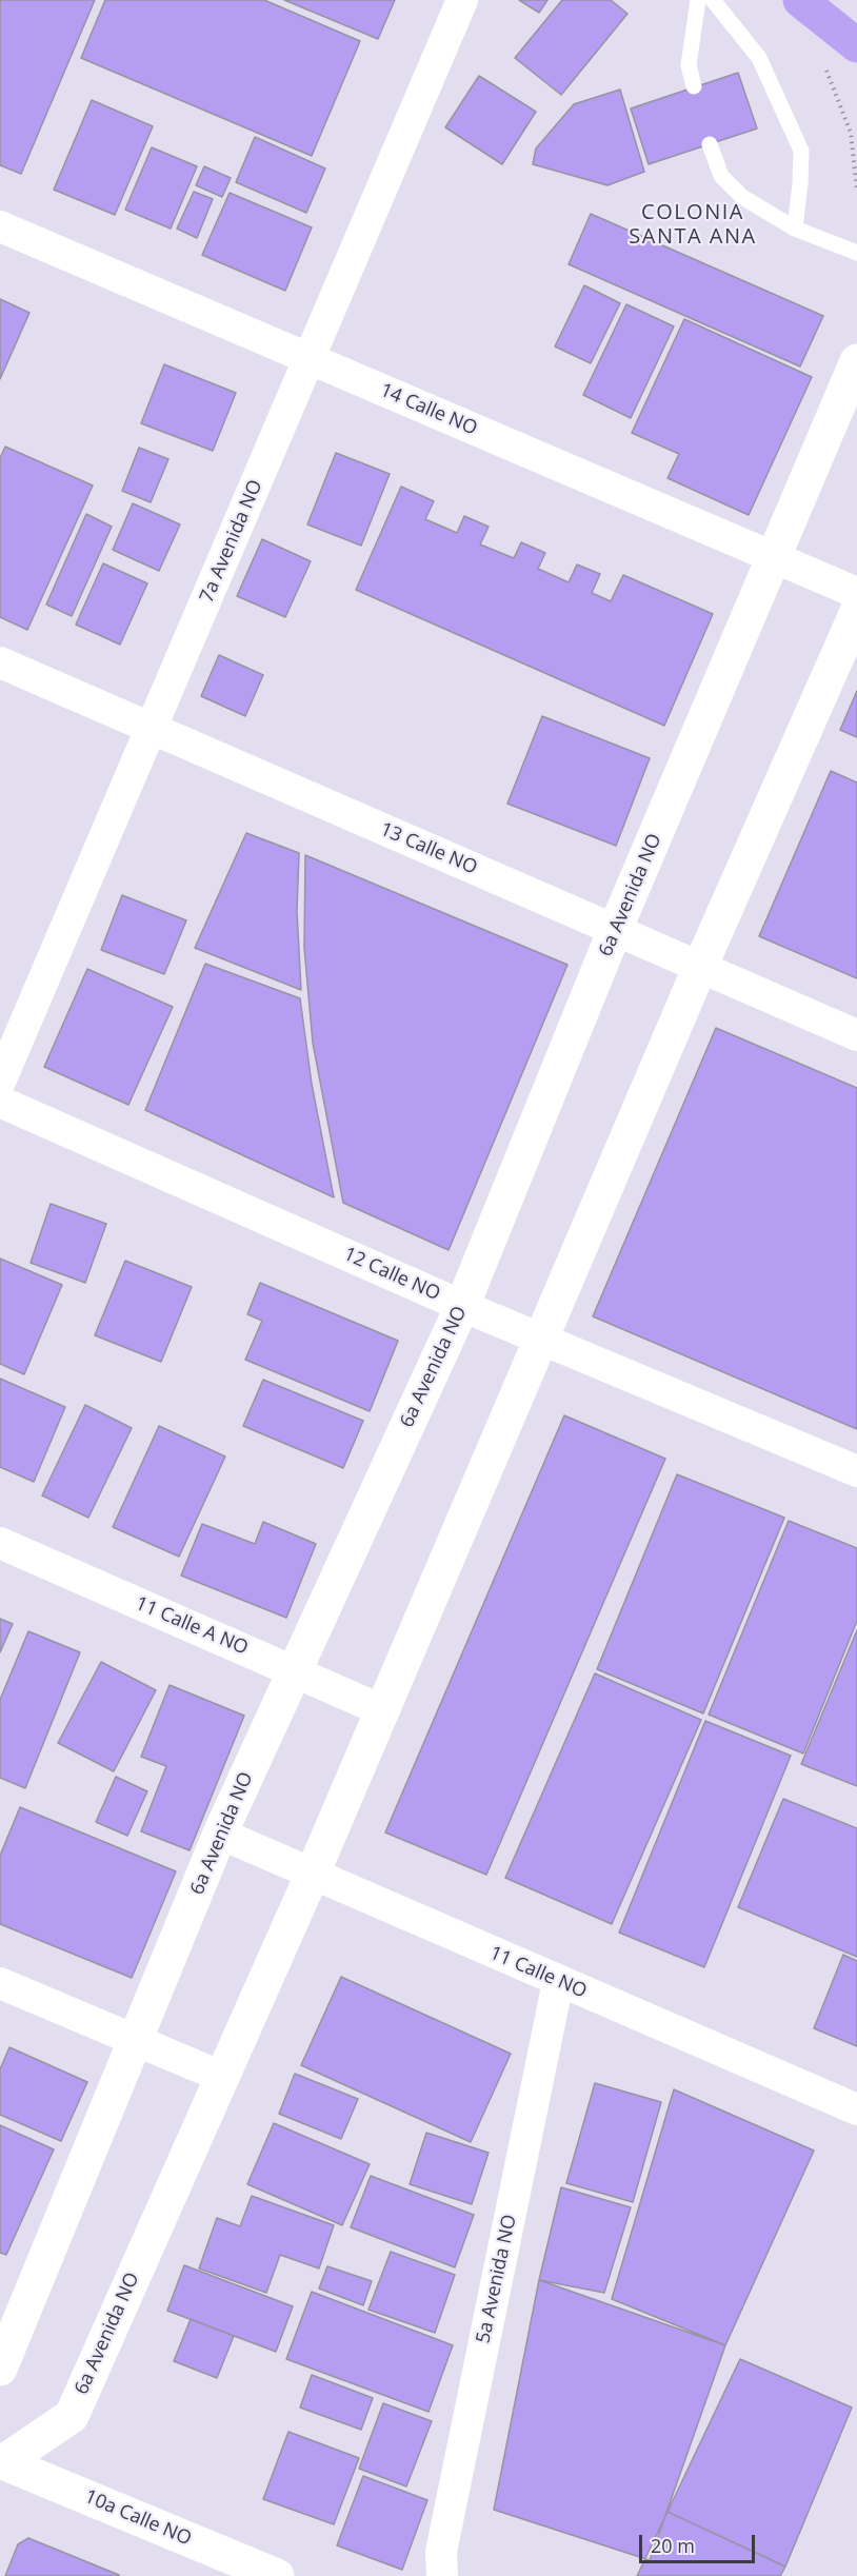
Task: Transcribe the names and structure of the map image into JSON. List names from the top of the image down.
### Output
{
  "streets": {
    "street": [
      "14 Calle NO",
      "7a Avenida NO",
      "13 Calle NO",
      "6a Avenida NO",
      "12 Calle NO",
      "11 Calle A NO",
      "11 Calle NO",
      "5a Avenida NO",
      "10a Calle NO"
    ]
  },
  "crossings": [
    ["14 Calle NO", "7a Avenida NO"],
    ["14 Calle NO", "6a Avenida NO"],
    ["7a Avenida NO", "13 Calle NO"],
    ["13 Calle NO", "6a Avenida NO"],
    ["6a Avenida NO", "12 Calle NO"],
    ["6a Avenida NO", "11 Calle A NO"],
    ["6a Avenida NO", "11 Calle NO"],
    ["6a Avenida NO", "10a Calle NO"],
    ["11 Calle NO", "5a Avenida NO"]
  ],
  "districts": ["COLONIA SANTA ANA"],
  "scale_bar": "20 m"
}
